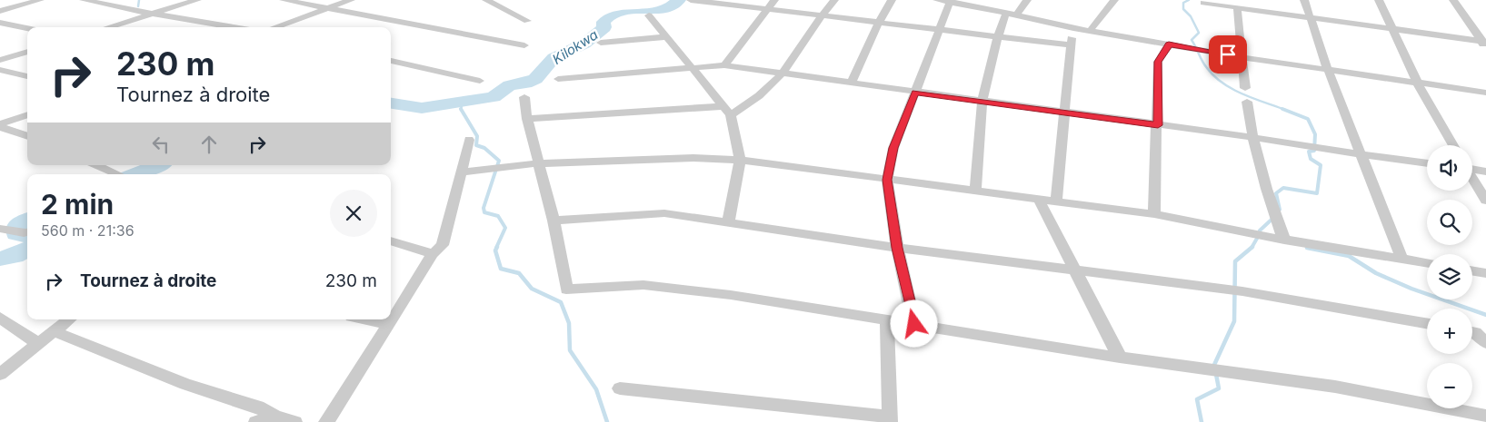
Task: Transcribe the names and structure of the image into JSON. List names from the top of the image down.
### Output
{
  "water": ["Kilokwa"],
  "page": {
    "turn": ["230 m", "Tournez à droite"],
    "map_buttons": ["+", "−"],
    "heading": ["2 min", "560 m · 21:36"],
    "list": [
      {
        "name": "Tournez à droite",
        "value": "230 m"
      }
    ]
  }
}
